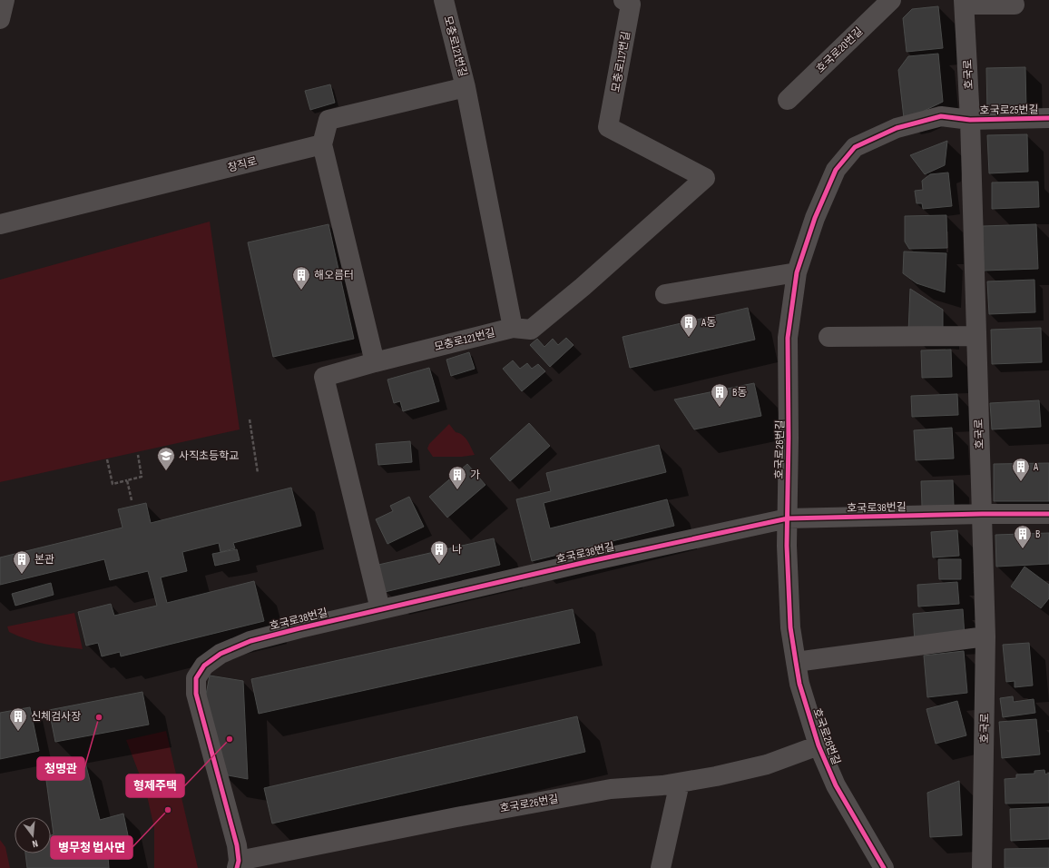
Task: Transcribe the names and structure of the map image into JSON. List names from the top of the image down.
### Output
{
  "streets": {
    "street": [
      "모충로121번길",
      "호국로20번길",
      "모충로117번길",
      "호국로",
      "호국로25번길",
      "창직로",
      "호국로26번길",
      "호국로38번길"
    ]
  },
  "crossings": [
    ["모충로121번길", "모충로117번길"],
    ["모충로121번길", "호국로38번길"],
    ["호국로", "호국로25번길"],
    ["호국로", "호국로26번길"],
    ["호국로", "호국로38번길"],
    ["호국로25번길", "호국로26번길"],
    ["호국로26번길", "호국로38번길"]
  ],
  "places": {
    "building": [
      "해오름터",
      "A동",
      "B동",
      "A",
      "가",
      "B",
      "나",
      "본관",
      "신체검사장"
    ],
    "school or university": ["사직초등학교"],
    "other": ["청명관", "형제주택", "병무청 법사면"]
  },
  "north": "bottom"
}
